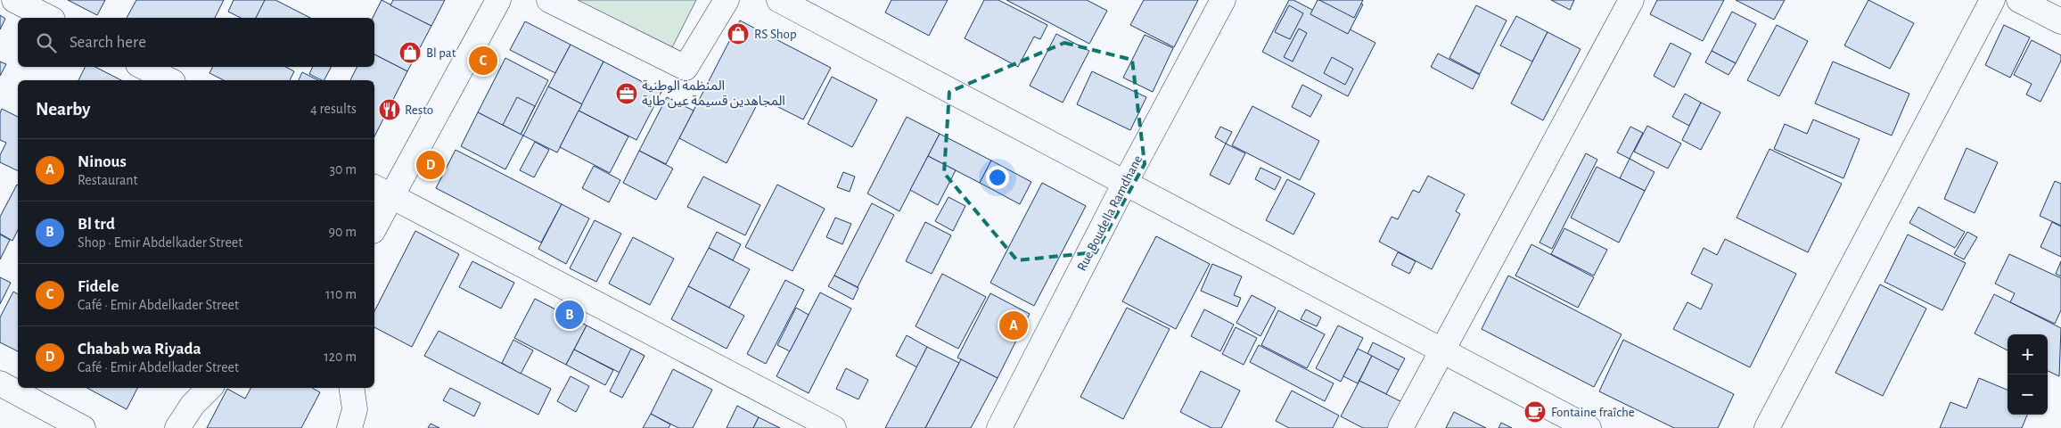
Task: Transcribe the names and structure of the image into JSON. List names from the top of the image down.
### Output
{
  "streets": {
    "street": ["Rue Boudella Ramdhane"]
  },
  "places": {
    "shop": ["RS Shop", "Bl pat"],
    "office": ["المنظمة الوطنية المجاهدين قسيمة عين طاية"],
    "restaurant": ["Resto"],
    "cafe": ["Fontaine fraîche"]
  },
  "page": {
    "search": "Search here",
    "pins": [
      "C",
      "D",
      "B",
      "A"
    ],
    "heading": ["Nearby", "4 results"],
    "list": [
      {
        "mark": "A",
        "name": "Ninous",
        "note": "Restaurant",
        "value": "30 m"
      },
      {
        "mark": "B",
        "name": "Bl trd",
        "note": "Shop · Emir Abdelkader Street",
        "value": "90 m"
      },
      {
        "mark": "C",
        "name": "Fidele",
        "note": "Café · Emir Abdelkader Street",
        "value": "110 m"
      },
      {
        "mark": "D",
        "name": "Chabab wa Riyada",
        "note": "Café · Emir Abdelkader Street",
        "value": "120 m"
      }
    ],
    "map_buttons": ["+", "−"]
  }
}
